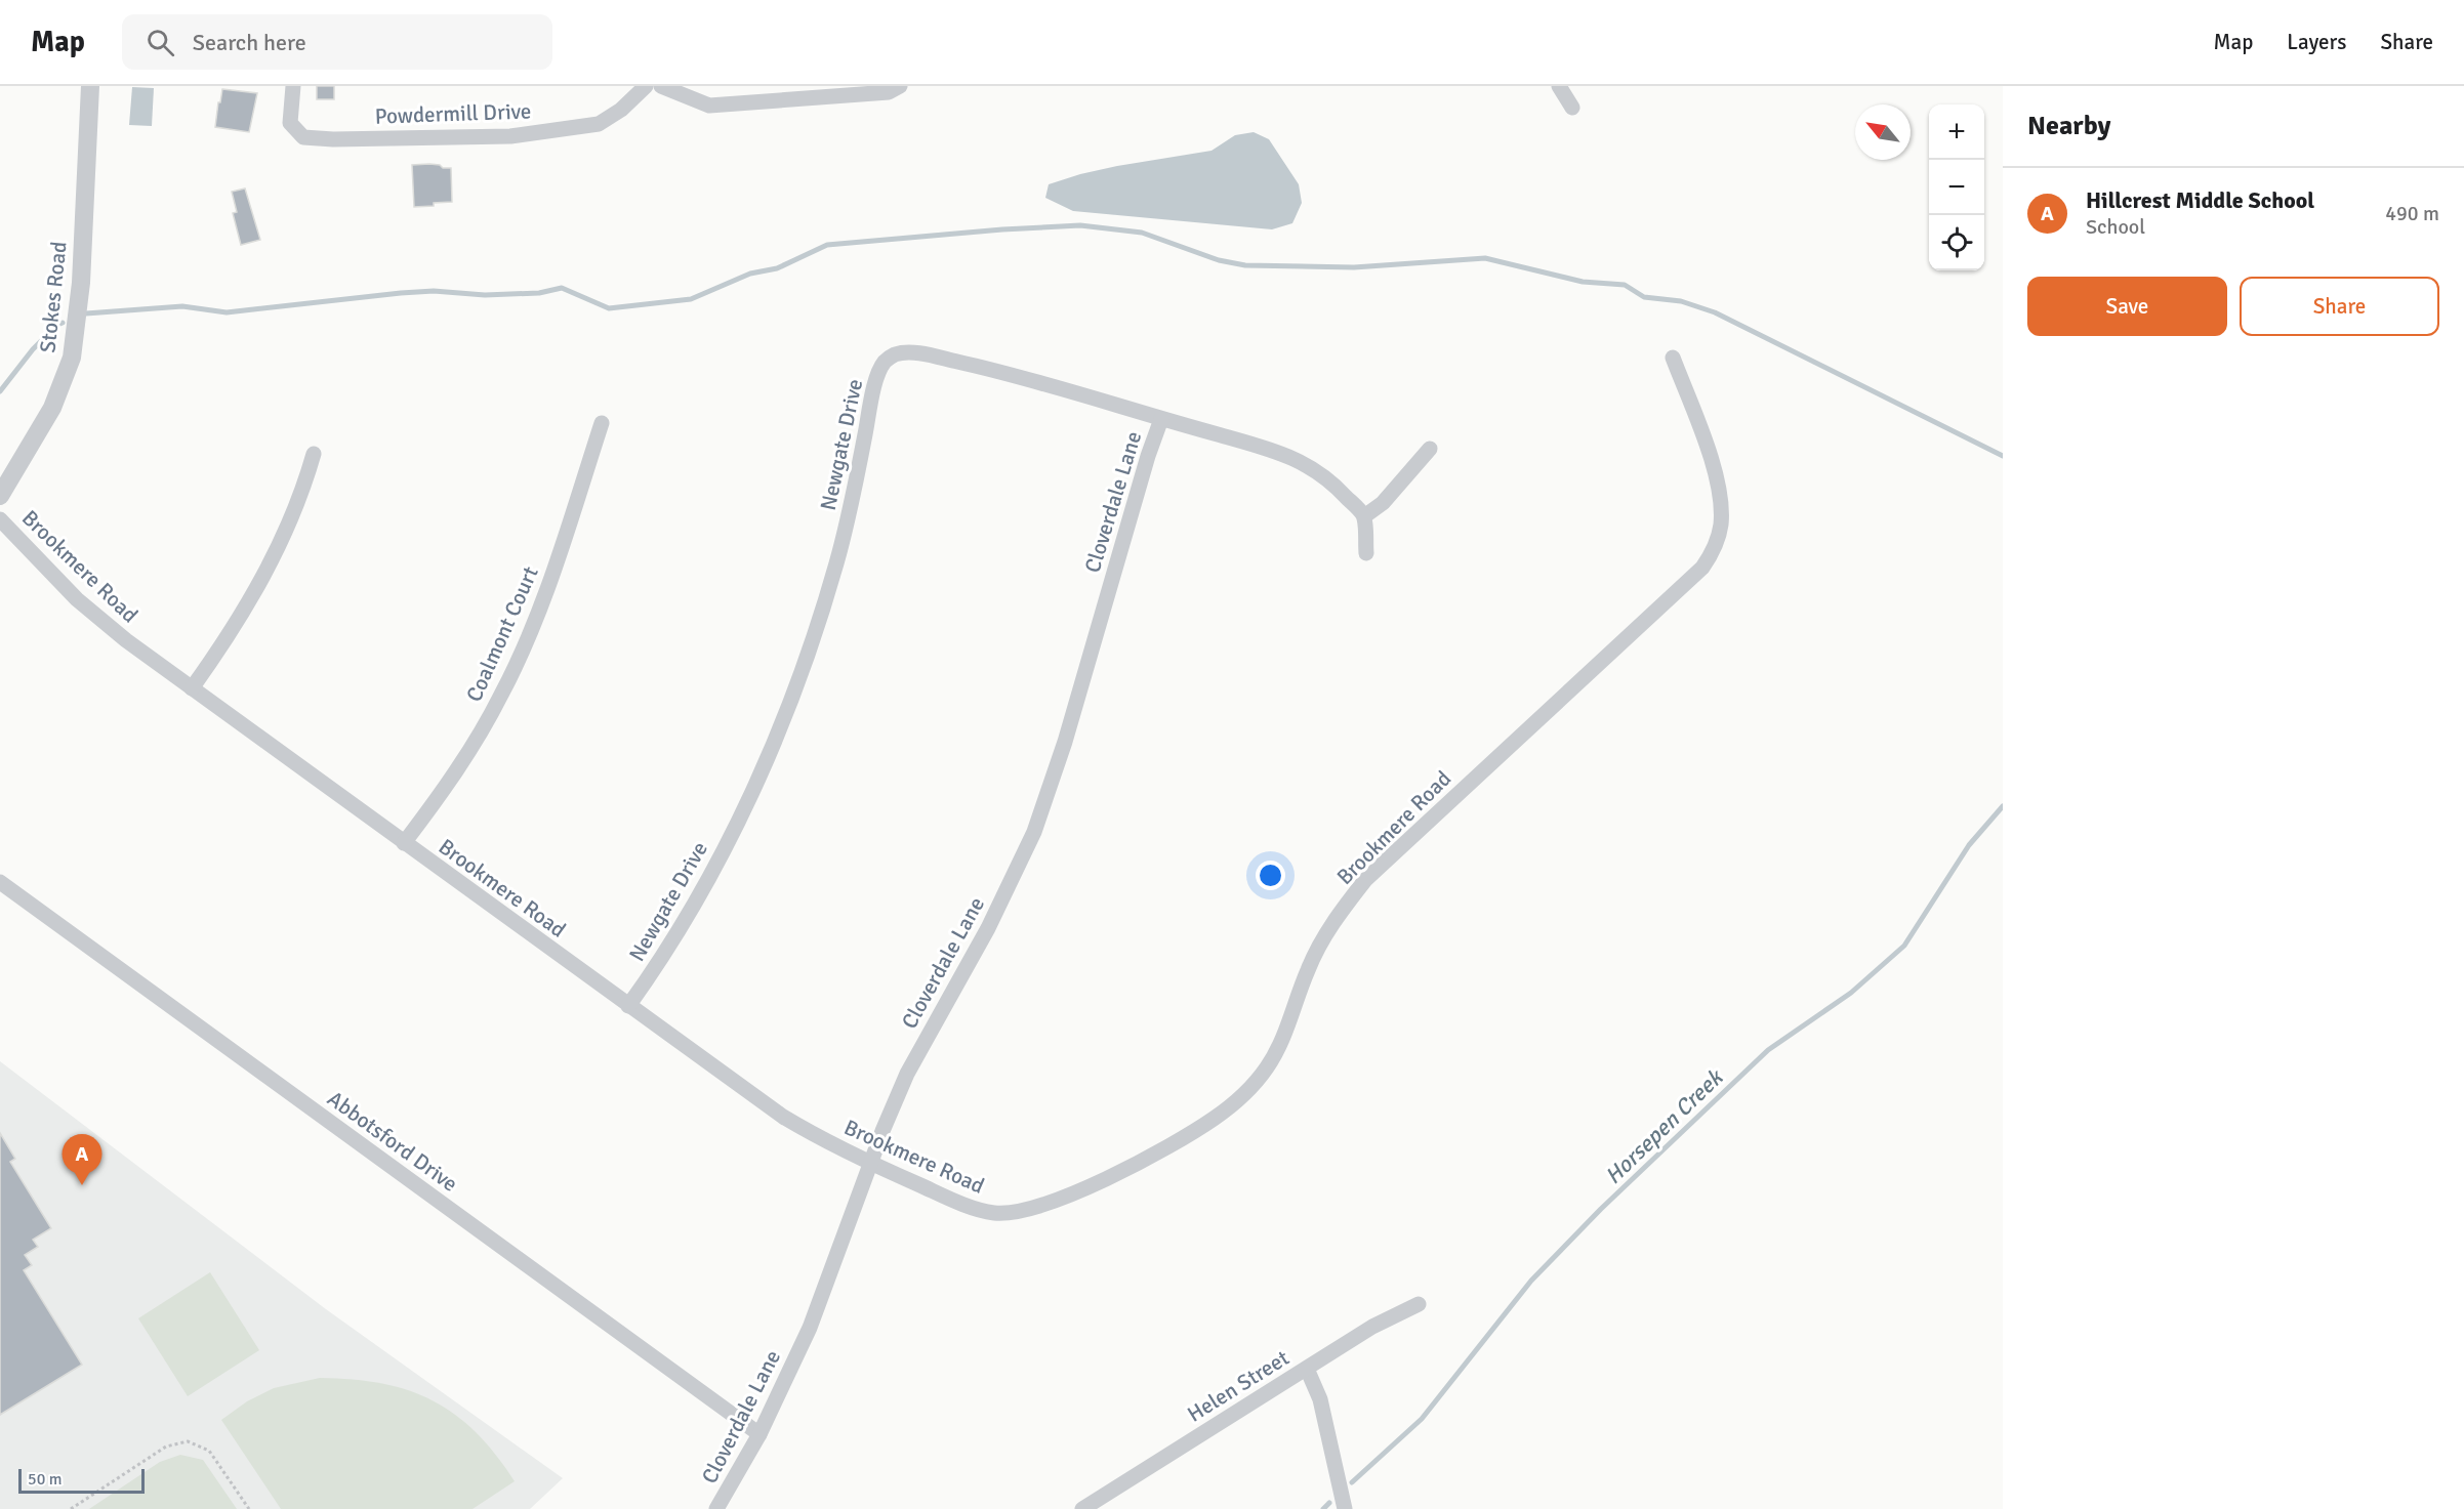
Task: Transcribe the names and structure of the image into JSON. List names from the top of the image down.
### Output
{
  "streets": {
    "street": [
      "Powdermill Drive",
      "Stokes Road",
      "Newgate Drive",
      "Cloverdale Lane",
      "Brookmere Road",
      "Coalmont Court",
      "Abbotsford Drive",
      "Helen Street"
    ]
  },
  "crossings": [
    ["Newgate Drive", "Cloverdale Lane"],
    ["Newgate Drive", "Brookmere Road"],
    ["Cloverdale Lane", "Brookmere Road"],
    ["Cloverdale Lane", "Abbotsford Drive"],
    ["Brookmere Road", "Coalmont Court"]
  ],
  "water": ["Horsepen Creek"],
  "scale_bar": "50 m",
  "north": "top left",
  "page": {
    "header": "Map",
    "search": "Search here",
    "nav": ["Map", "Layers", "Share"],
    "heading": "Nearby",
    "map_buttons": ["+", "−"],
    "list": [
      {
        "mark": "A",
        "name": "Hillcrest Middle School",
        "note": "School",
        "value": "490 m"
      }
    ],
    "buttons": ["Save", "Share"],
    "pins": "A",
    "scale": "50 m"
  }
}
